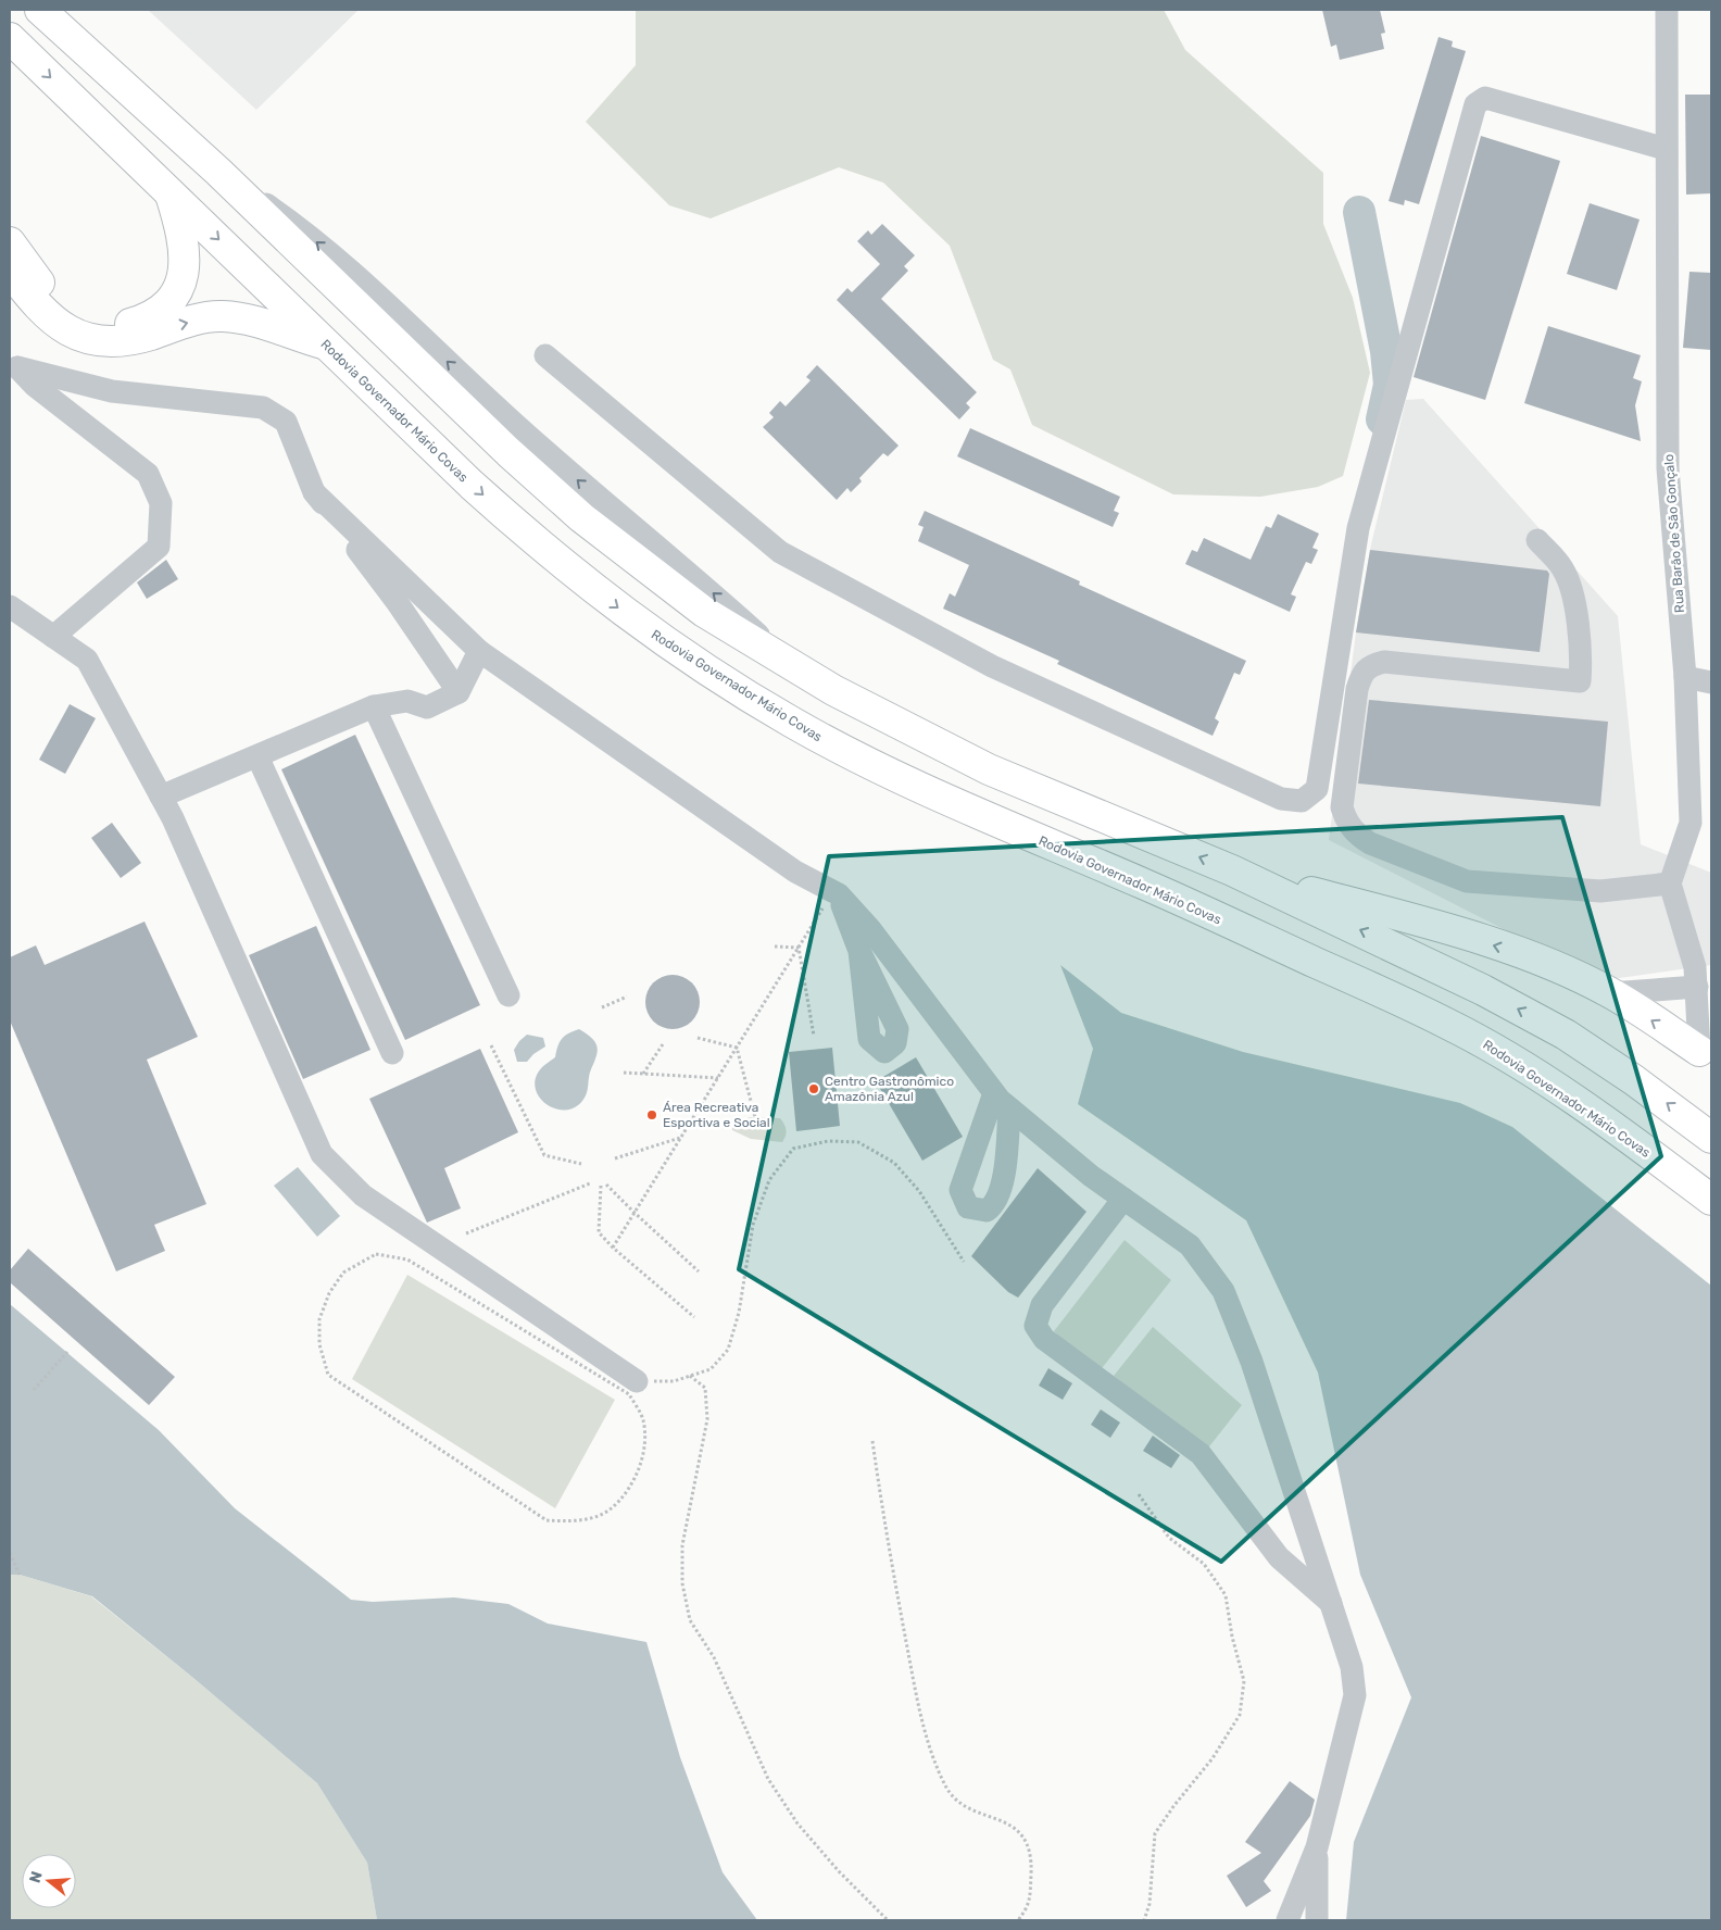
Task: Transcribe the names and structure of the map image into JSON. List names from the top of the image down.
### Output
{
  "streets": {
    "highway": ["Rodovia Governador Mário Covas"],
    "street": ["Rua Barão de São Gonçalo"]
  },
  "places": ["Centro Gastronômico Amazônia Azul", "Área Recreativa Esportiva e Social"],
  "north": "left"
}
